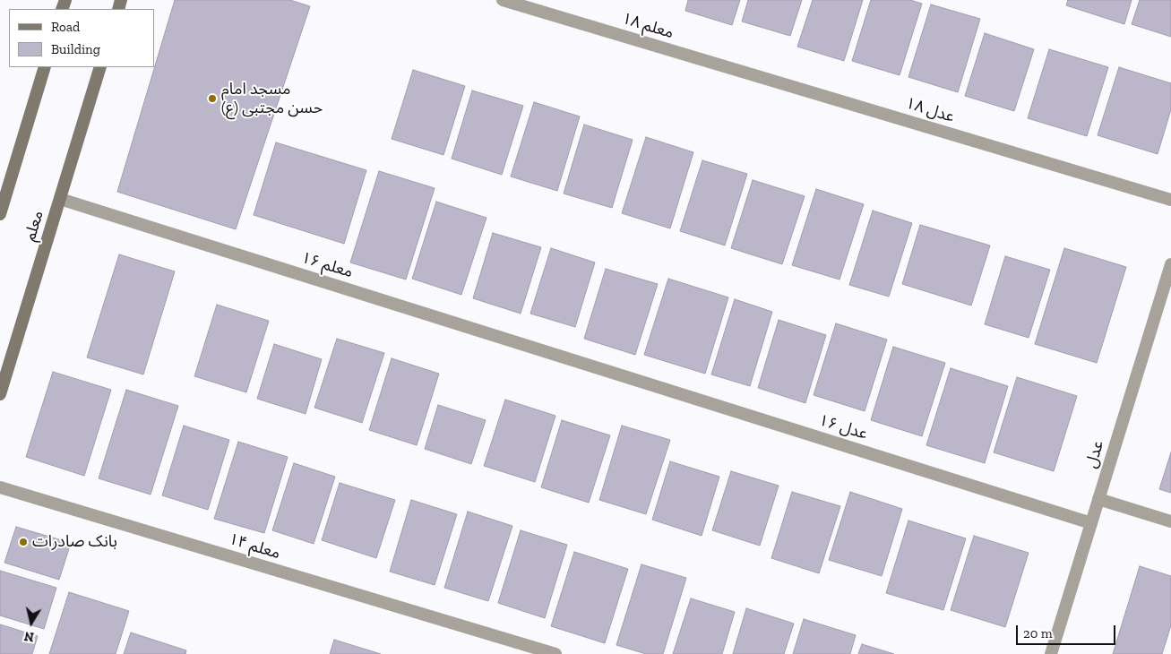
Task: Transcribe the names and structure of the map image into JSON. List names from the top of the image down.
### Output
{
  "streets": {
    "main road": ["معلم"],
    "street": [
      "معلم ۱۸",
      "عدل ۱۸",
      "معلم ۱۶‌",
      "عدل ۱۶",
      "عدل",
      "معلم ۱۴"
    ]
  },
  "crossings": [
    ["معلم ۱۸", "عدل ۱۸"],
    ["معلم", "معلم ۱۶‌"],
    ["معلم ۱۶‌", "عدل ۱۶"],
    ["عدل ۱۶", "عدل"]
  ],
  "places": ["مسجد امام حسن مجتبی (ع)", "بانک صادرات"],
  "legend": ["Road", "Building"],
  "scale_bar": "20 m",
  "north": "bottom"
}
